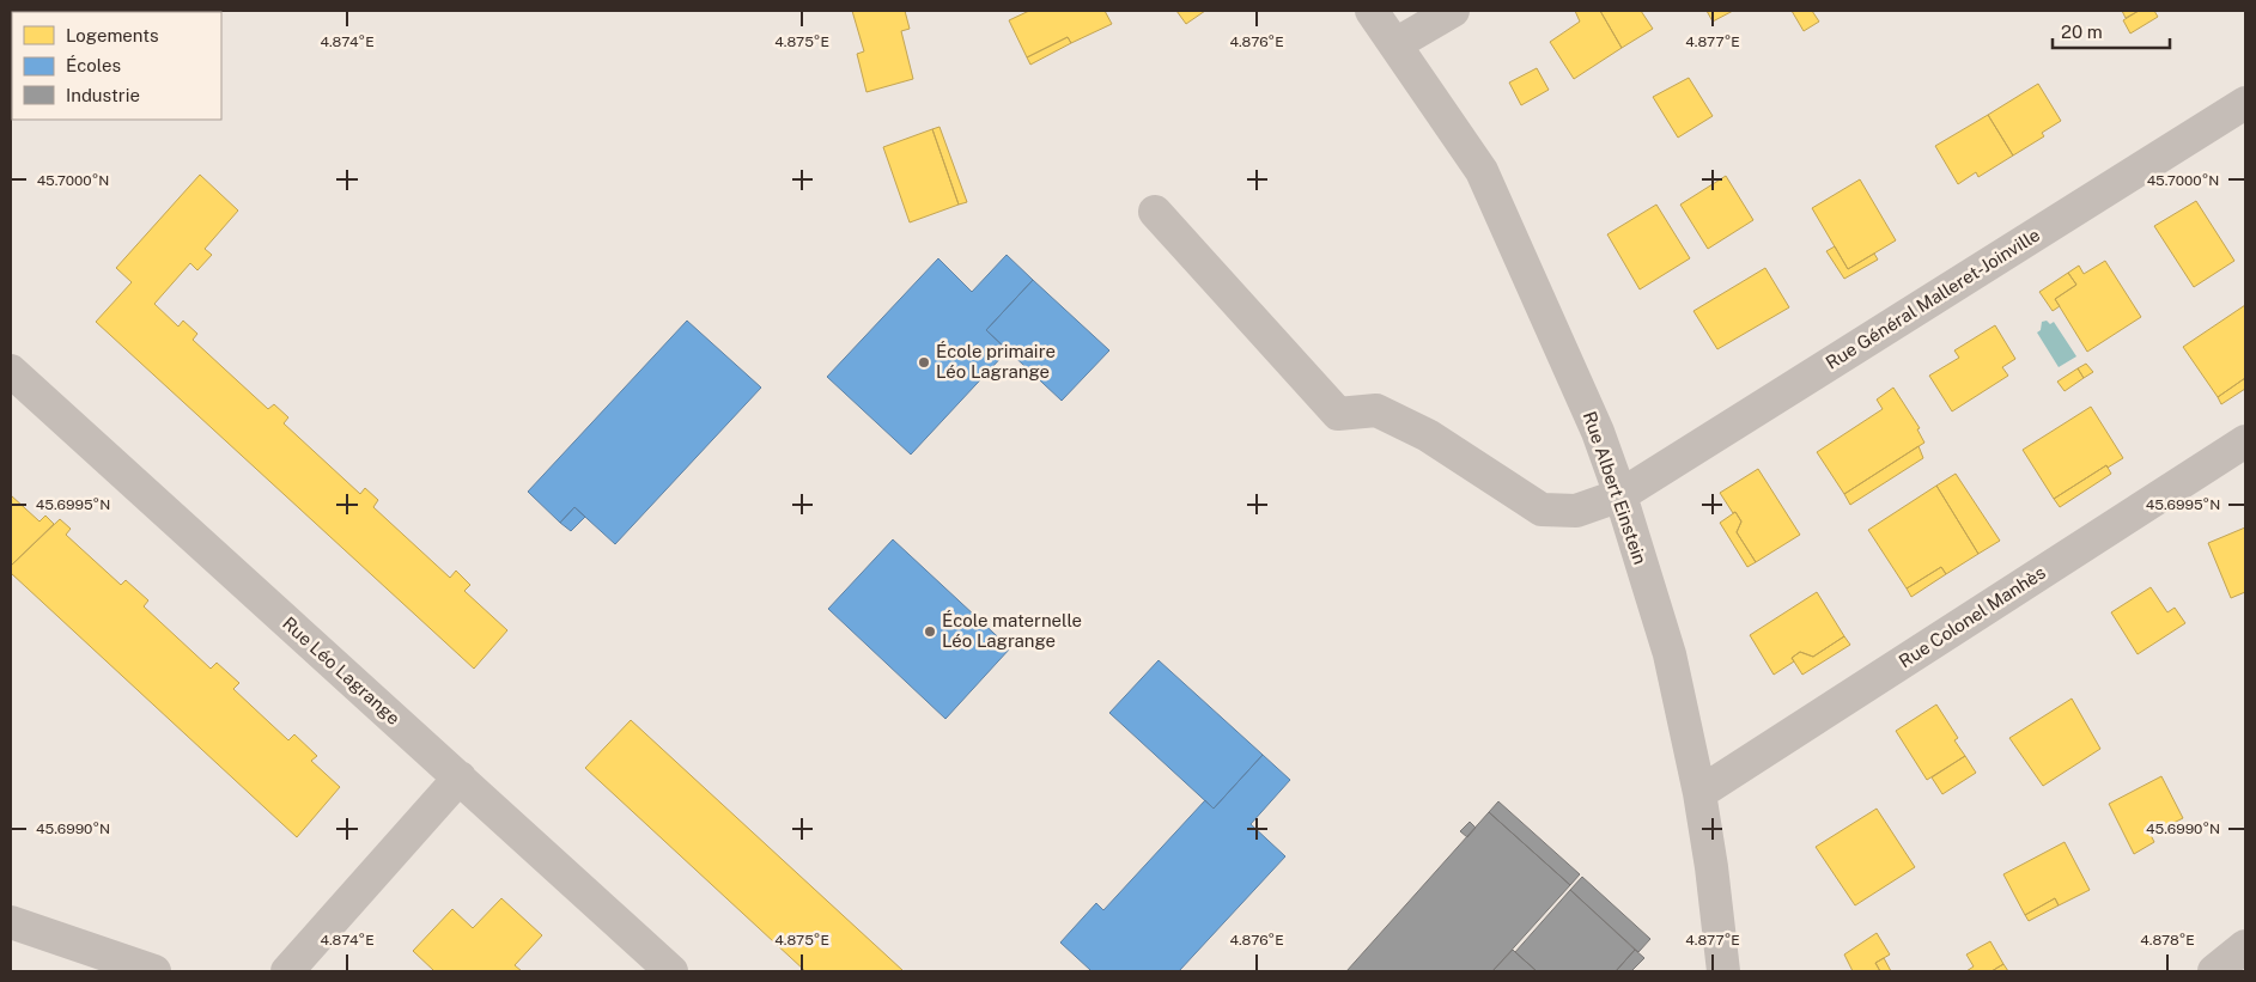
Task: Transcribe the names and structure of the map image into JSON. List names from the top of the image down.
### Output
{
  "streets": {
    "street": [
      "Rue Général Malleret-Joinville",
      "Rue Albert Einstein",
      "Rue Colonel Manhès",
      "Rue Léo Lagrange"
    ]
  },
  "crossings": [
    ["Rue Général Malleret-Joinville", "Rue Albert Einstein"],
    ["Rue Albert Einstein", "Rue Colonel Manhès"]
  ],
  "places": ["École primaire Léo Lagrange", "École maternelle Léo Lagrange"],
  "legend": ["Logements", "Écoles", "Industrie"],
  "scale_bar": "20 m",
  "coordinates": [
    "4.874°E",
    "4.875°E",
    "4.876°E",
    "4.877°E",
    "45.7000°N",
    "45.6995°N",
    "45.6990°N",
    "4.878°E"
  ]
}
